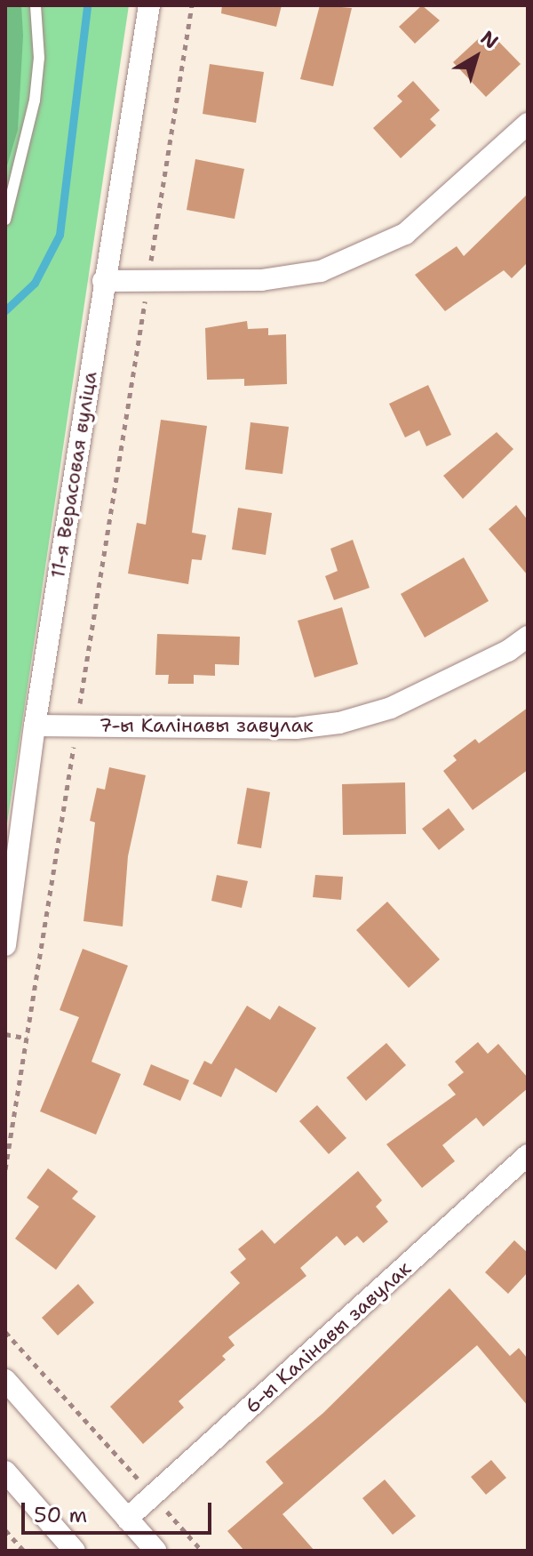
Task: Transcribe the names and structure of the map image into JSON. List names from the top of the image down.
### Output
{
  "streets": {
    "street": ["11-я Верасовая вуліца", "7-ы Калінавы завулак", "6-ы Калінавы завулак"]
  },
  "crossings": [
    ["11-я Верасовая вуліца", "7-ы Калінавы завулак"]
  ],
  "scale_bar": "50 m",
  "north": "top right"
}
